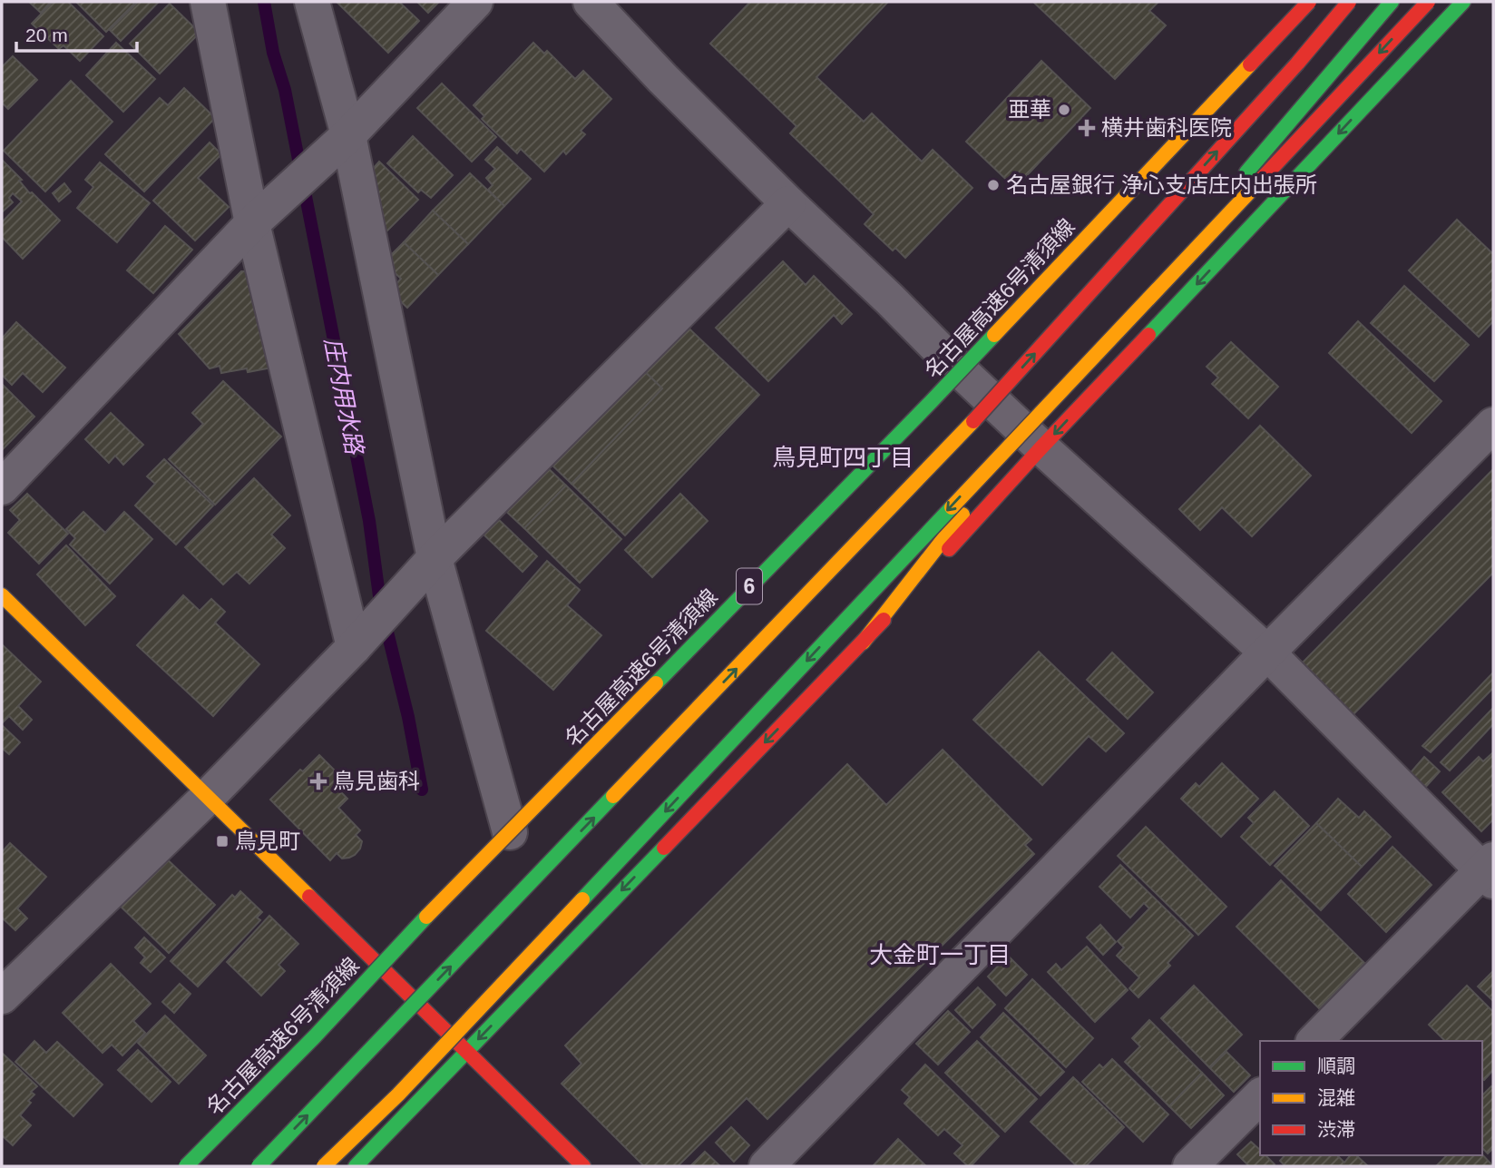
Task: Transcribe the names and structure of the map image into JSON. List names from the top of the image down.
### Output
{
  "streets": {
    "main road": ["名古屋高速6号清須線", "6"]
  },
  "districts": ["鳥見町四丁目", "大金町一丁目"],
  "water": ["庄内用水路"],
  "places": {
    "other": ["亜華", "名古屋銀行 浄心支店庄内出張所"],
    "health": ["横井歯科医院", "鳥見歯科"],
    "transit": ["鳥見町"]
  },
  "legend": ["順調", "混雑", "渋滞"],
  "scale_bar": "20 m"
}
